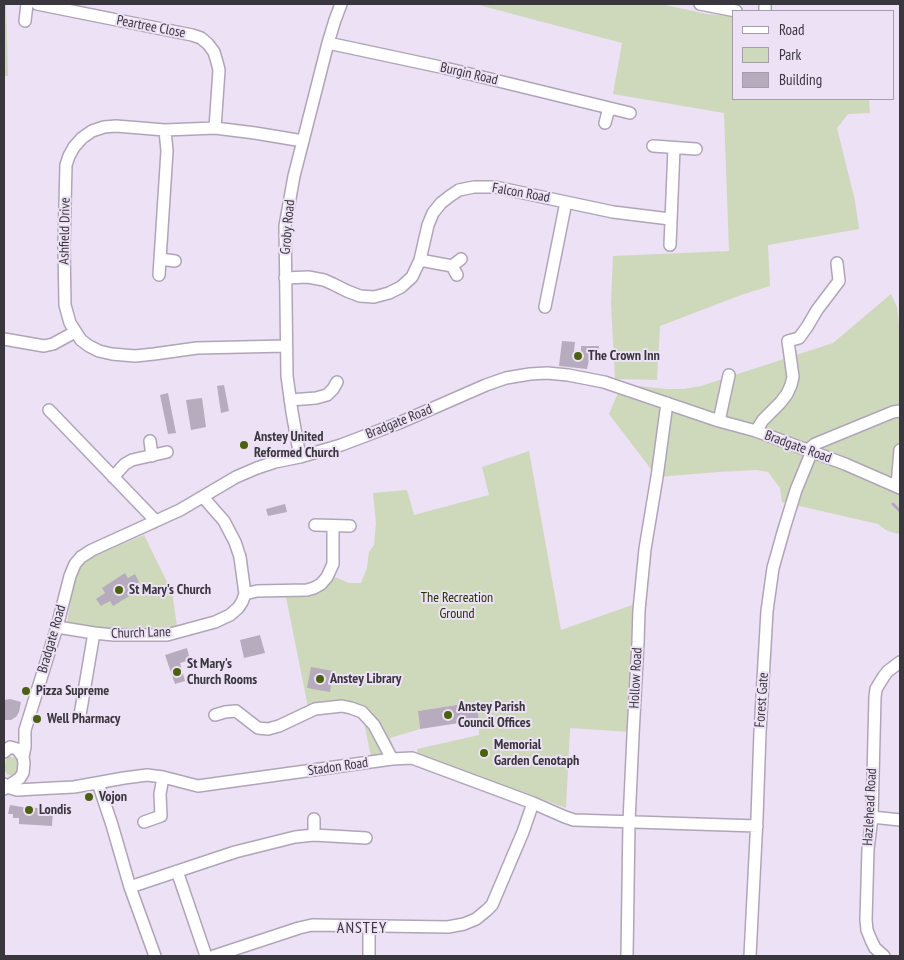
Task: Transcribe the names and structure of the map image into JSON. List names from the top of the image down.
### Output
{
  "streets": {
    "street": [
      "Peartree Close",
      "Burgin Road",
      "Falcon Road",
      "Groby Road",
      "Ashfield Drive",
      "Bradgate Road",
      "Church Lane",
      "Hollow Road",
      "Forest Gate",
      "Stadon Road",
      "Hazlehead Road"
    ]
  },
  "crossings": [
    ["Peartree Close", "Ashfield Drive"],
    ["Burgin Road", "Groby Road"],
    ["Falcon Road", "Groby Road"],
    ["Groby Road", "Ashfield Drive"],
    ["Groby Road", "Bradgate Road"],
    ["Bradgate Road", "Church Lane"],
    ["Bradgate Road", "Hollow Road"],
    ["Bradgate Road", "Forest Gate"],
    ["Hollow Road", "Stadon Road"],
    ["Forest Gate", "Stadon Road"]
  ],
  "districts": ["ANSTEY"],
  "parks": ["The Recreation Ground"],
  "places": [
    "The Crown Inn",
    "Anstey United Reformed Church",
    "St Mary's Church",
    "St Mary's Church Rooms",
    "Anstey Library",
    "Pizza Supreme",
    "Anstey Parish Council Offices",
    "Well Pharmacy",
    "Memorial Garden Cenotaph",
    "Vojon",
    "Londis"
  ],
  "legend": ["Road", "Park", "Building"]
}
